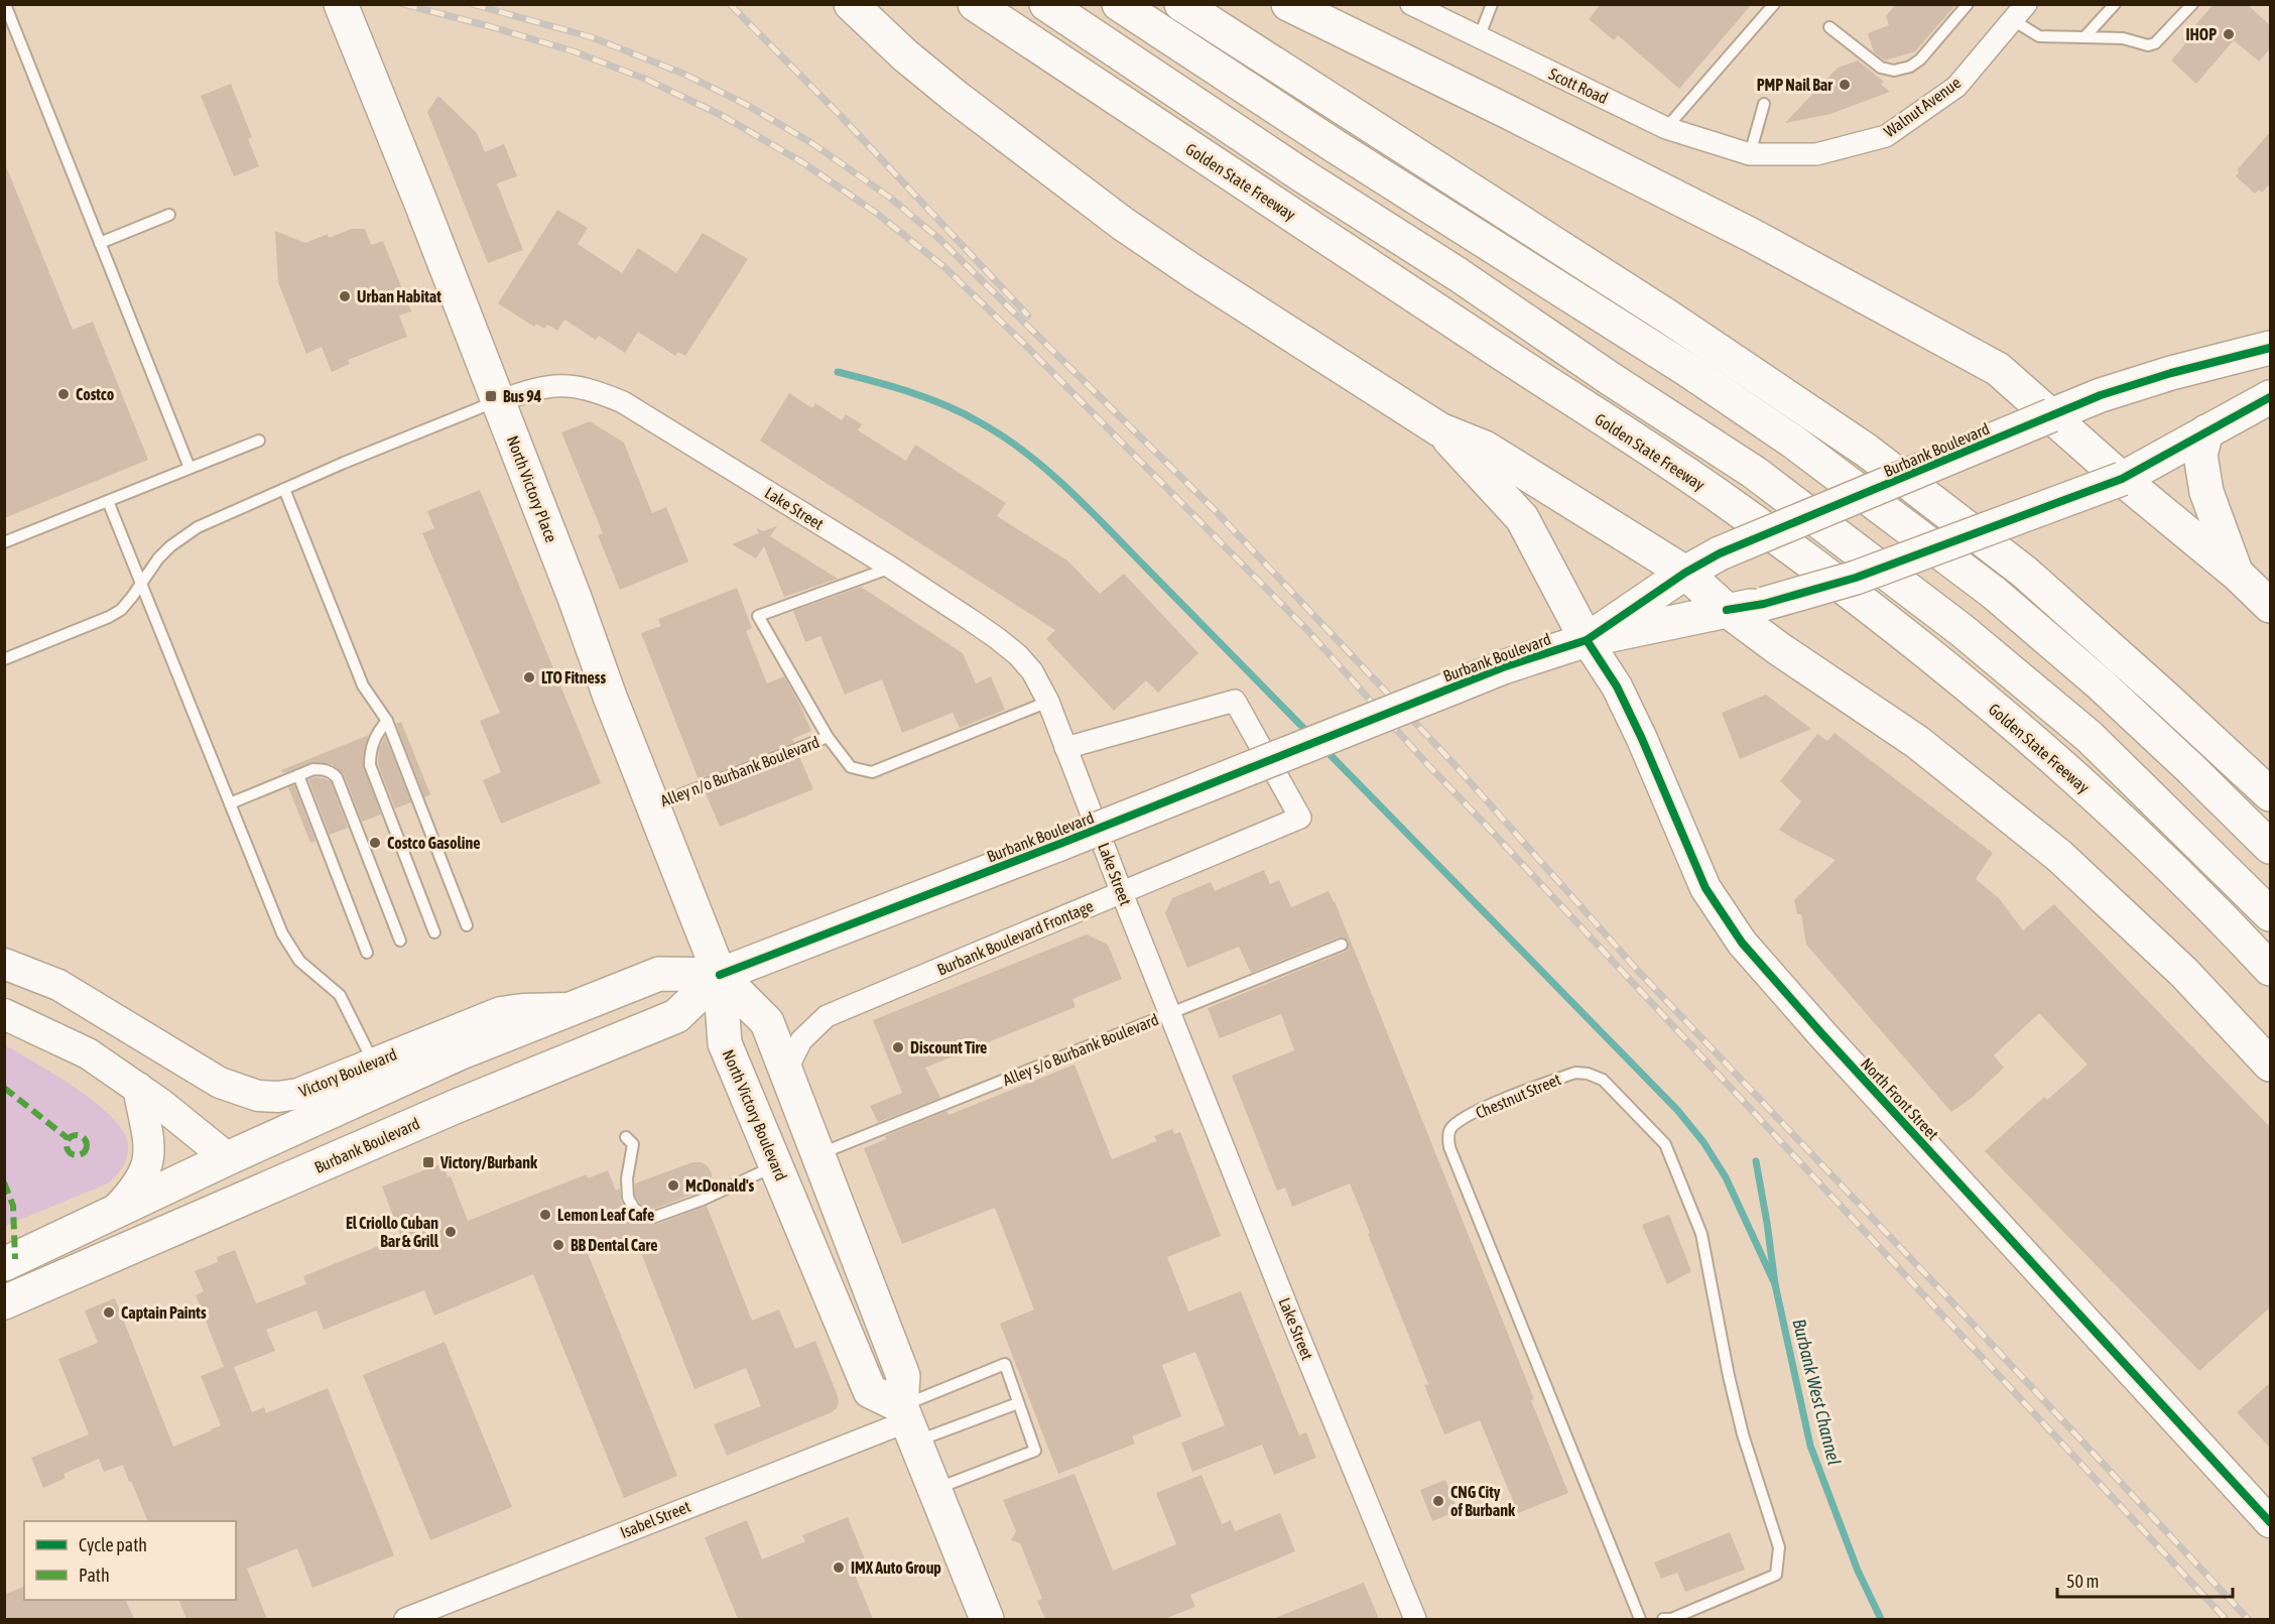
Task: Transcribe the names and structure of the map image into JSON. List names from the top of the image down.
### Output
{
  "streets": {
    "main road": [
      "Golden State Freeway",
      "Burbank Boulevard",
      "North Victory Place",
      "Victory Boulevard",
      "North Front Street",
      "North Victory Boulevard"
    ],
    "street": [
      "Scott Road",
      "Walnut Avenue",
      "Lake Street",
      "Burbank Boulevard Frontage",
      "Isabel Street"
    ],
    "lane": ["Alley n/o Burbank Boulevard", "Alley s/o Burbank Boulevard", "Chestnut Street"]
  },
  "crossings": [
    ["Scott Road", "Walnut Avenue"],
    ["Burbank Boulevard", "North Victory Place"],
    ["Burbank Boulevard", "Victory Boulevard"],
    ["Burbank Boulevard", "North Front Street"],
    ["Burbank Boulevard", "North Victory Boulevard"],
    ["North Victory Place", "Lake Street"],
    ["North Victory Place", "Alley n/o Burbank Boulevard"],
    ["North Victory Place", "North Victory Boulevard"],
    ["Lake Street", "Alley n/o Burbank Boulevard"],
    ["Lake Street", "Burbank Boulevard Frontage"],
    ["Lake Street", "Alley s/o Burbank Boulevard"],
    ["North Victory Boulevard", "Isabel Street"]
  ],
  "water": ["Burbank West Channel"],
  "places": {
    "other": [
      "IHOP",
      "PMP Nail Bar",
      "Urban Habitat",
      "Costco",
      "LTO Fitness",
      "Costco Gasoline",
      "Discount Tire",
      "McDonald's",
      "Lemon Leaf Cafe",
      "El Criollo Cuban Bar & Grill",
      "BB Dental Care",
      "Captain Paints",
      "CNG City of Burbank",
      "IMX Auto Group"
    ],
    "transit": ["Bus 94", "Victory/Burbank"]
  },
  "legend": ["Cycle path", "Path"],
  "scale_bar": "50 m"
}
